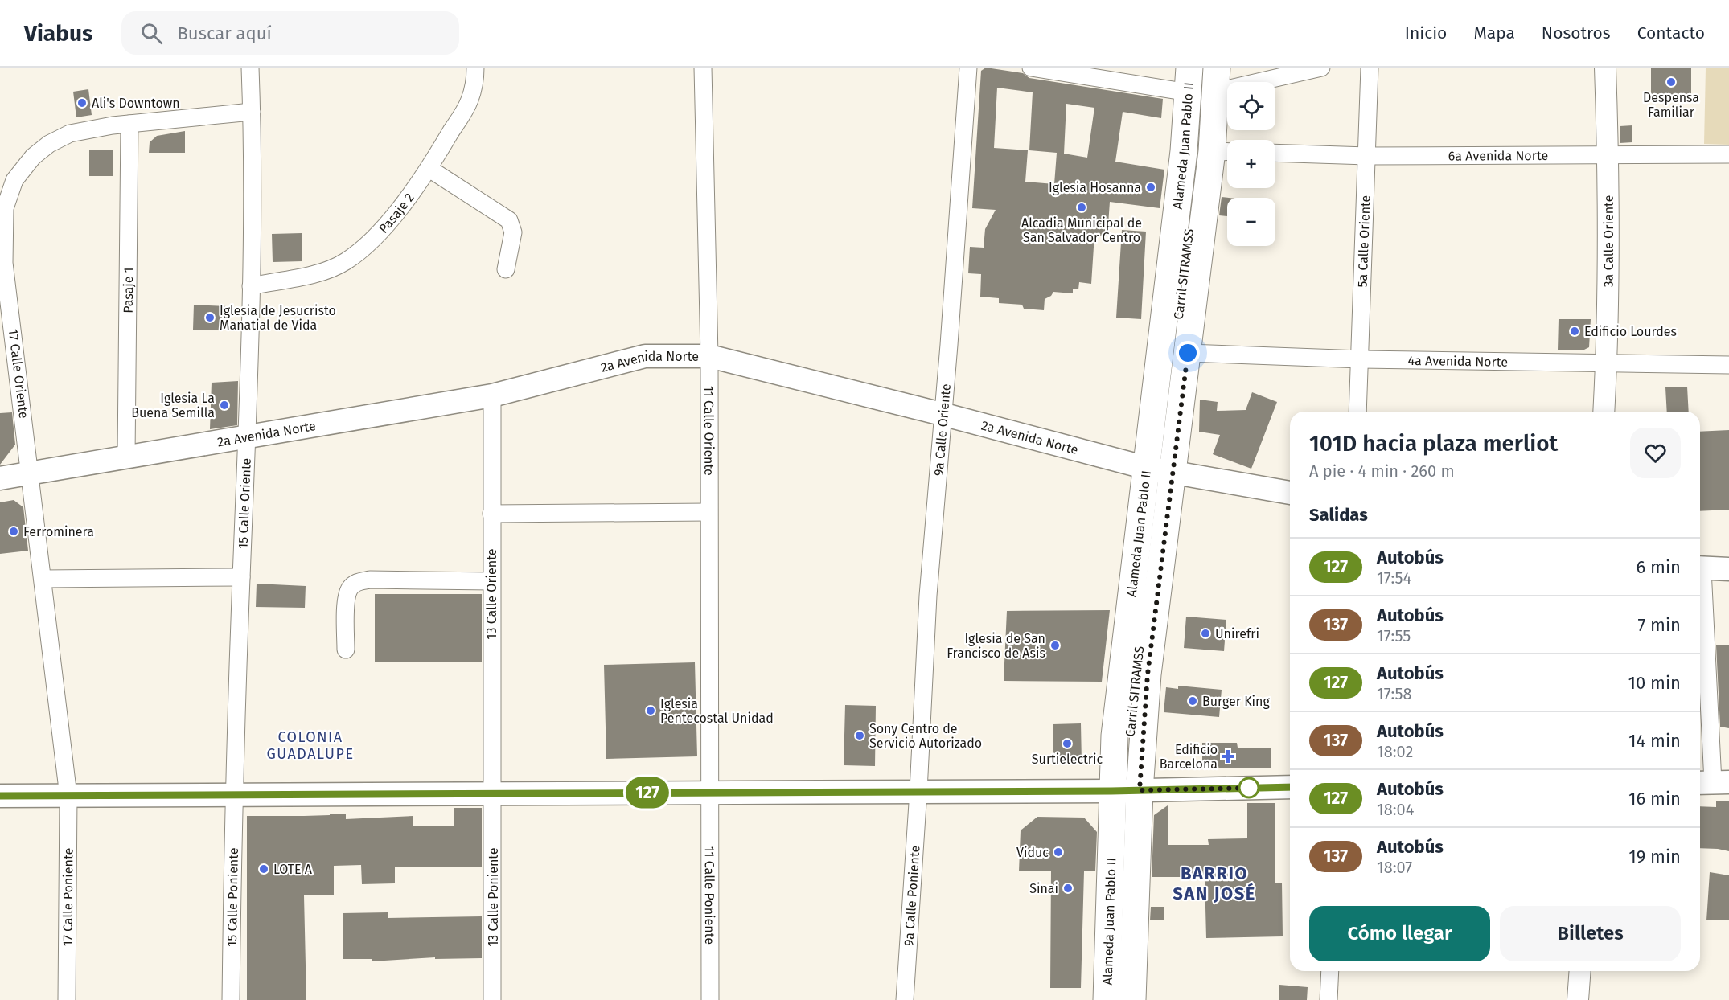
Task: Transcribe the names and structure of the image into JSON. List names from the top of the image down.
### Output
{
  "streets": {
    "main road": ["Alameda Juan Pablo II", "Carril SITRAMSS", "2a Avenida Norte"],
    "street": [
      "6a Avenida Norte",
      "Pasaje 2",
      "5a Calle Oriente",
      "3a Calle Oriente",
      "Pasaje 1",
      "4a Avenida Norte",
      "17 Calle Oriente",
      "9a Calle Oriente",
      "11 Calle Oriente",
      "15 Calle Oriente",
      "13 Calle Oriente",
      "9a Calle Poniente",
      "11 Calle Poniente",
      "15 Calle Poniente",
      "13 Calle Poniente",
      "17 Calle Poniente"
    ]
  },
  "crossings": [
    ["Alameda Juan Pablo II", "Carril SITRAMSS"],
    ["Alameda Juan Pablo II", "4a Avenida Norte"],
    ["Alameda Juan Pablo II", "2a Avenida Norte"],
    ["6a Avenida Norte", "5a Calle Oriente"],
    ["6a Avenida Norte", "3a Calle Oriente"],
    ["Pasaje 2", "15 Calle Oriente"],
    ["5a Calle Oriente", "4a Avenida Norte"],
    ["3a Calle Oriente", "4a Avenida Norte"],
    ["Carril SITRAMSS", "2a Avenida Norte"],
    ["Pasaje 1", "2a Avenida Norte"],
    ["Pasaje 1", "17 Calle Oriente"],
    ["2a Avenida Norte", "17 Calle Oriente"],
    ["2a Avenida Norte", "9a Calle Oriente"],
    ["2a Avenida Norte", "11 Calle Oriente"],
    ["2a Avenida Norte", "15 Calle Oriente"],
    ["2a Avenida Norte", "13 Calle Oriente"],
    ["17 Calle Oriente", "15 Calle Oriente"],
    ["17 Calle Oriente", "17 Calle Poniente"],
    ["9a Calle Oriente", "9a Calle Poniente"],
    ["11 Calle Oriente", "11 Calle Poniente"],
    ["15 Calle Oriente", "15 Calle Poniente"],
    ["13 Calle Oriente", "13 Calle Poniente"]
  ],
  "districts": ["COLONIA GUADALUPE", "BARRIO SAN JOSÉ"],
  "places": {
    "other": [
      "Despensa Familiar",
      "Ali's Downtown",
      "Iglesia Hosanna",
      "Alcadia Municipal de San Salvador Centro",
      "Iglesia de Jesucristo Manatial de Vida",
      "Edificio Lourdes",
      "Iglesia La Buena Semilla",
      "Ferrominera",
      "Unirefri",
      "Iglesia de San Francisco de Asis",
      "Burger King",
      "Iglesia Pentecostal Unidad",
      "Sony Centro de Servicio Autorizado",
      "Surtielectric",
      "Viduc",
      "LOTE A",
      "Sinai"
    ],
    "health": ["Edificio Barcelona"]
  },
  "lines": ["bus line 127"],
  "page": {
    "header": "Viabus",
    "search": "Buscar aquí",
    "nav": [
      "Inicio",
      "Mapa",
      "Nosotros",
      "Contacto"
    ],
    "on_map": "127",
    "map_buttons": ["+", "−"],
    "heading": [
      ["101D hacia plaza merliot", "A pie · 4 min · 260 m"],
      "Salidas"
    ],
    "list": [
      {
        "mark": "127",
        "name": "Autobús",
        "note": "17:54",
        "value": "6 min"
      },
      {
        "mark": "137",
        "name": "Autobús",
        "note": "17:55",
        "value": "7 min"
      },
      {
        "mark": "127",
        "name": "Autobús",
        "note": "17:58",
        "value": "10 min"
      },
      {
        "mark": "137",
        "name": "Autobús",
        "note": "18:02",
        "value": "14 min"
      },
      {
        "mark": "127",
        "name": "Autobús",
        "note": "18:04",
        "value": "16 min"
      },
      {
        "mark": "137",
        "name": "Autobús",
        "note": "18:07",
        "value": "19 min"
      }
    ],
    "buttons": ["Cómo llegar", "Billetes"]
  }
}
